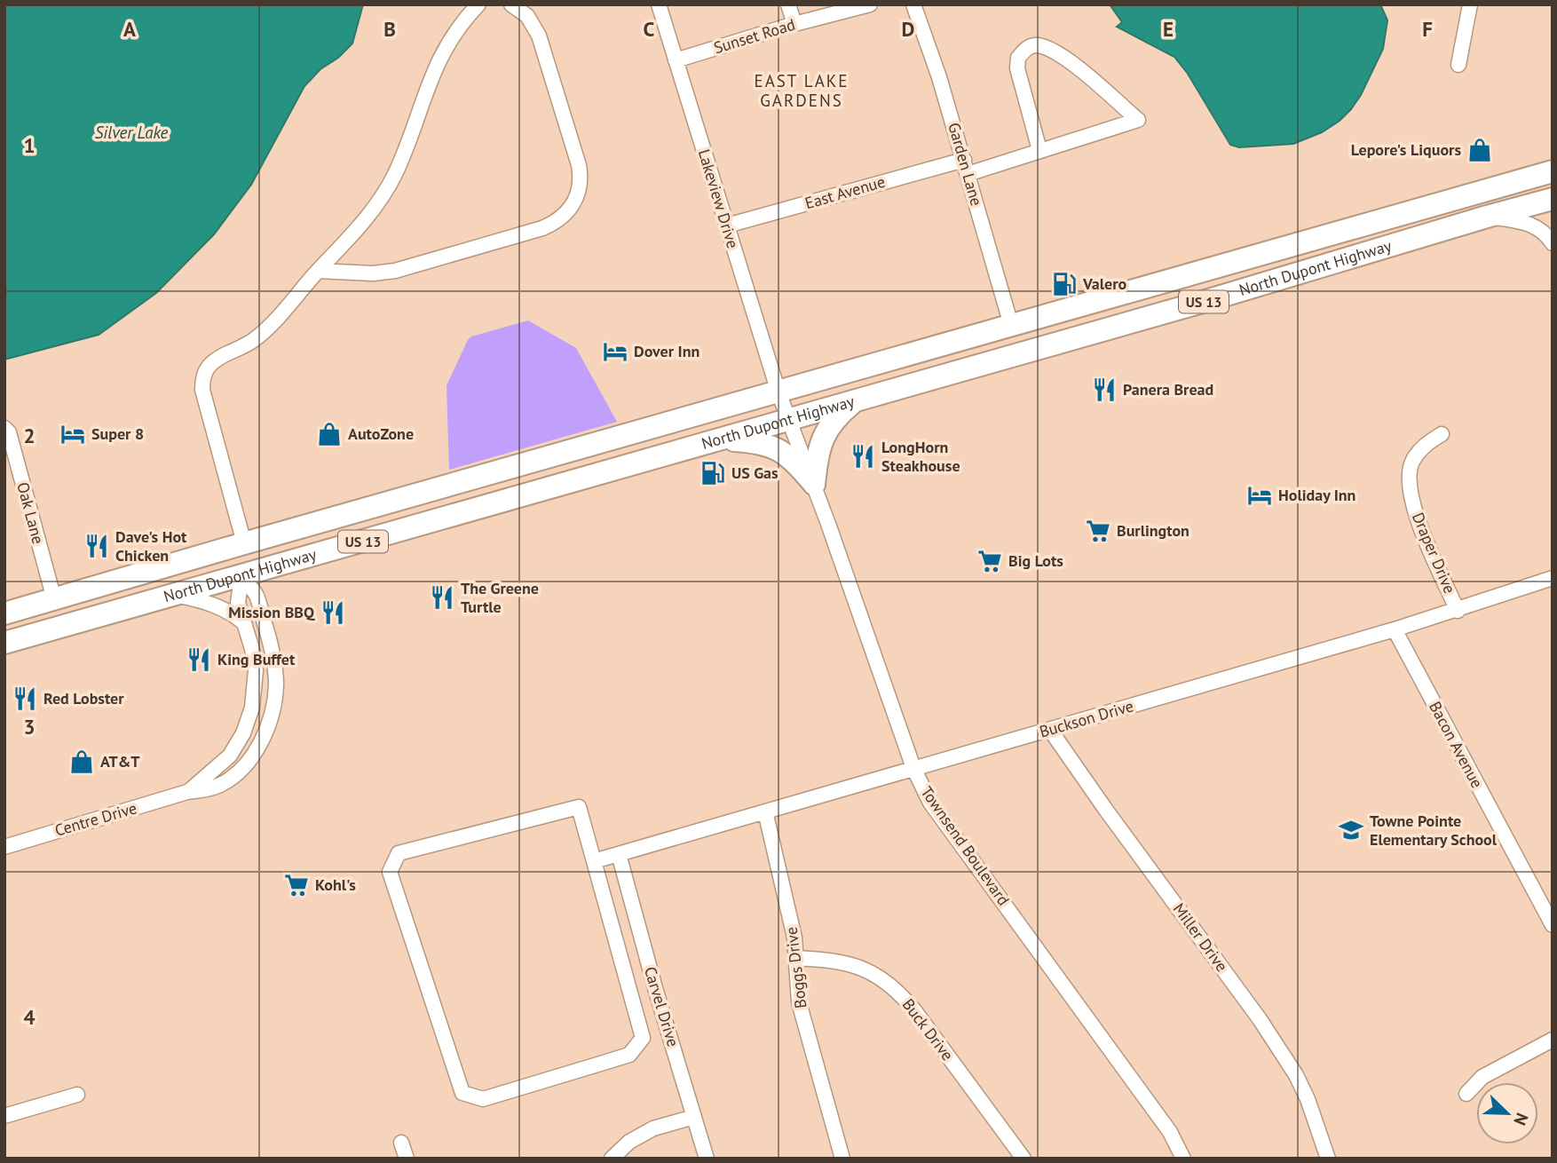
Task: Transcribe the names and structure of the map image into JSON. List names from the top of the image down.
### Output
{
  "streets": {
    "highway": ["North Dupont Highway", "US 13"],
    "street": [
      "Sunset Road",
      "Garden Lane",
      "East Avenue",
      "Lakeview Drive",
      "Oak Lane",
      "Draper Drive",
      "Buckson Drive",
      "Bacon Avenue",
      "Centre Drive",
      "Townsend Boulevard",
      "Miller Drive",
      "Boggs Drive",
      "Carvel Drive",
      "Buck Drive"
    ]
  },
  "crossings": [
    ["Sunset Road", "Lakeview Drive"],
    ["Garden Lane", "East Avenue"],
    ["Garden Lane", "North Dupont Highway"],
    ["East Avenue", "Lakeview Drive"],
    ["Lakeview Drive", "North Dupont Highway"],
    ["Lakeview Drive", "Townsend Boulevard"],
    ["North Dupont Highway", "Oak Lane"],
    ["North Dupont Highway", "Centre Drive"],
    ["North Dupont Highway", "Townsend Boulevard"],
    ["Draper Drive", "Buckson Drive"],
    ["Buckson Drive", "Bacon Avenue"],
    ["Buckson Drive", "Townsend Boulevard"],
    ["Buckson Drive", "Miller Drive"],
    ["Buckson Drive", "Boggs Drive"],
    ["Buckson Drive", "Carvel Drive"],
    ["Boggs Drive", "Buck Drive"]
  ],
  "districts": ["EAST LAKE GARDENS"],
  "water": ["Silver Lake"],
  "places": {
    "shop": ["Lepore's Liquors", "AutoZone", "AT&T"],
    "fuel station": ["Valero", "US Gas"],
    "hotel": ["Dover Inn", "Super 8", "Holiday Inn"],
    "restaurant": [
      "Panera Bread",
      "LongHorn Steakhouse",
      "Dave's Hot Chicken",
      "The Greene Turtle",
      "Mission BBQ",
      "King Buffet",
      "Red Lobster"
    ],
    "supermarket": ["Burlington", "Big Lots", "Kohl's"],
    "school or university": ["Towne Pointe Elementary School"]
  },
  "north": "bottom right",
  "grid": {
    "columns": [
      "A",
      "B",
      "C",
      "D",
      "E",
      "F"
    ],
    "rows": [
      "1",
      "2",
      "3",
      "4"
    ]
  }
}
